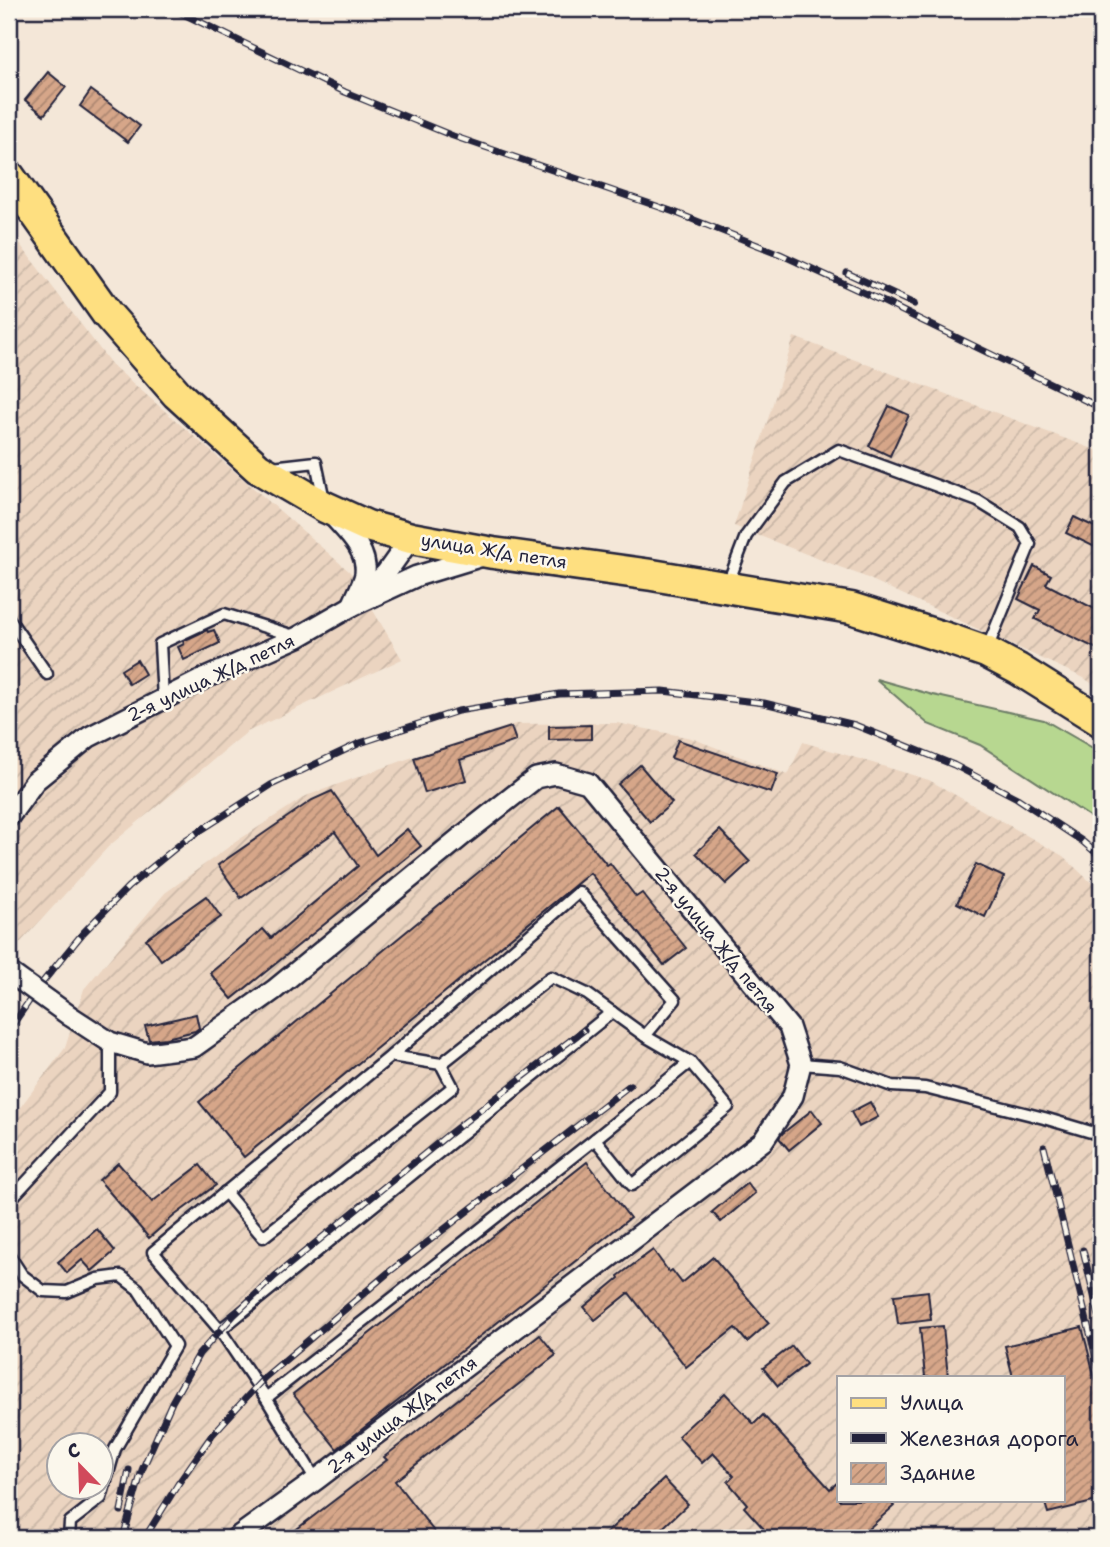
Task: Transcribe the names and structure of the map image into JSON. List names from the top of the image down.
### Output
{
  "streets": {
    "main road": ["улица Ж/д петля"],
    "street": ["2-я улица Ж/д петля"]
  },
  "crossings": [
    ["улица Ж/д петля", "2-я улица Ж/д петля"]
  ],
  "legend": ["Улица", "Железная дорога", "Здание"],
  "north": "top left"
}
